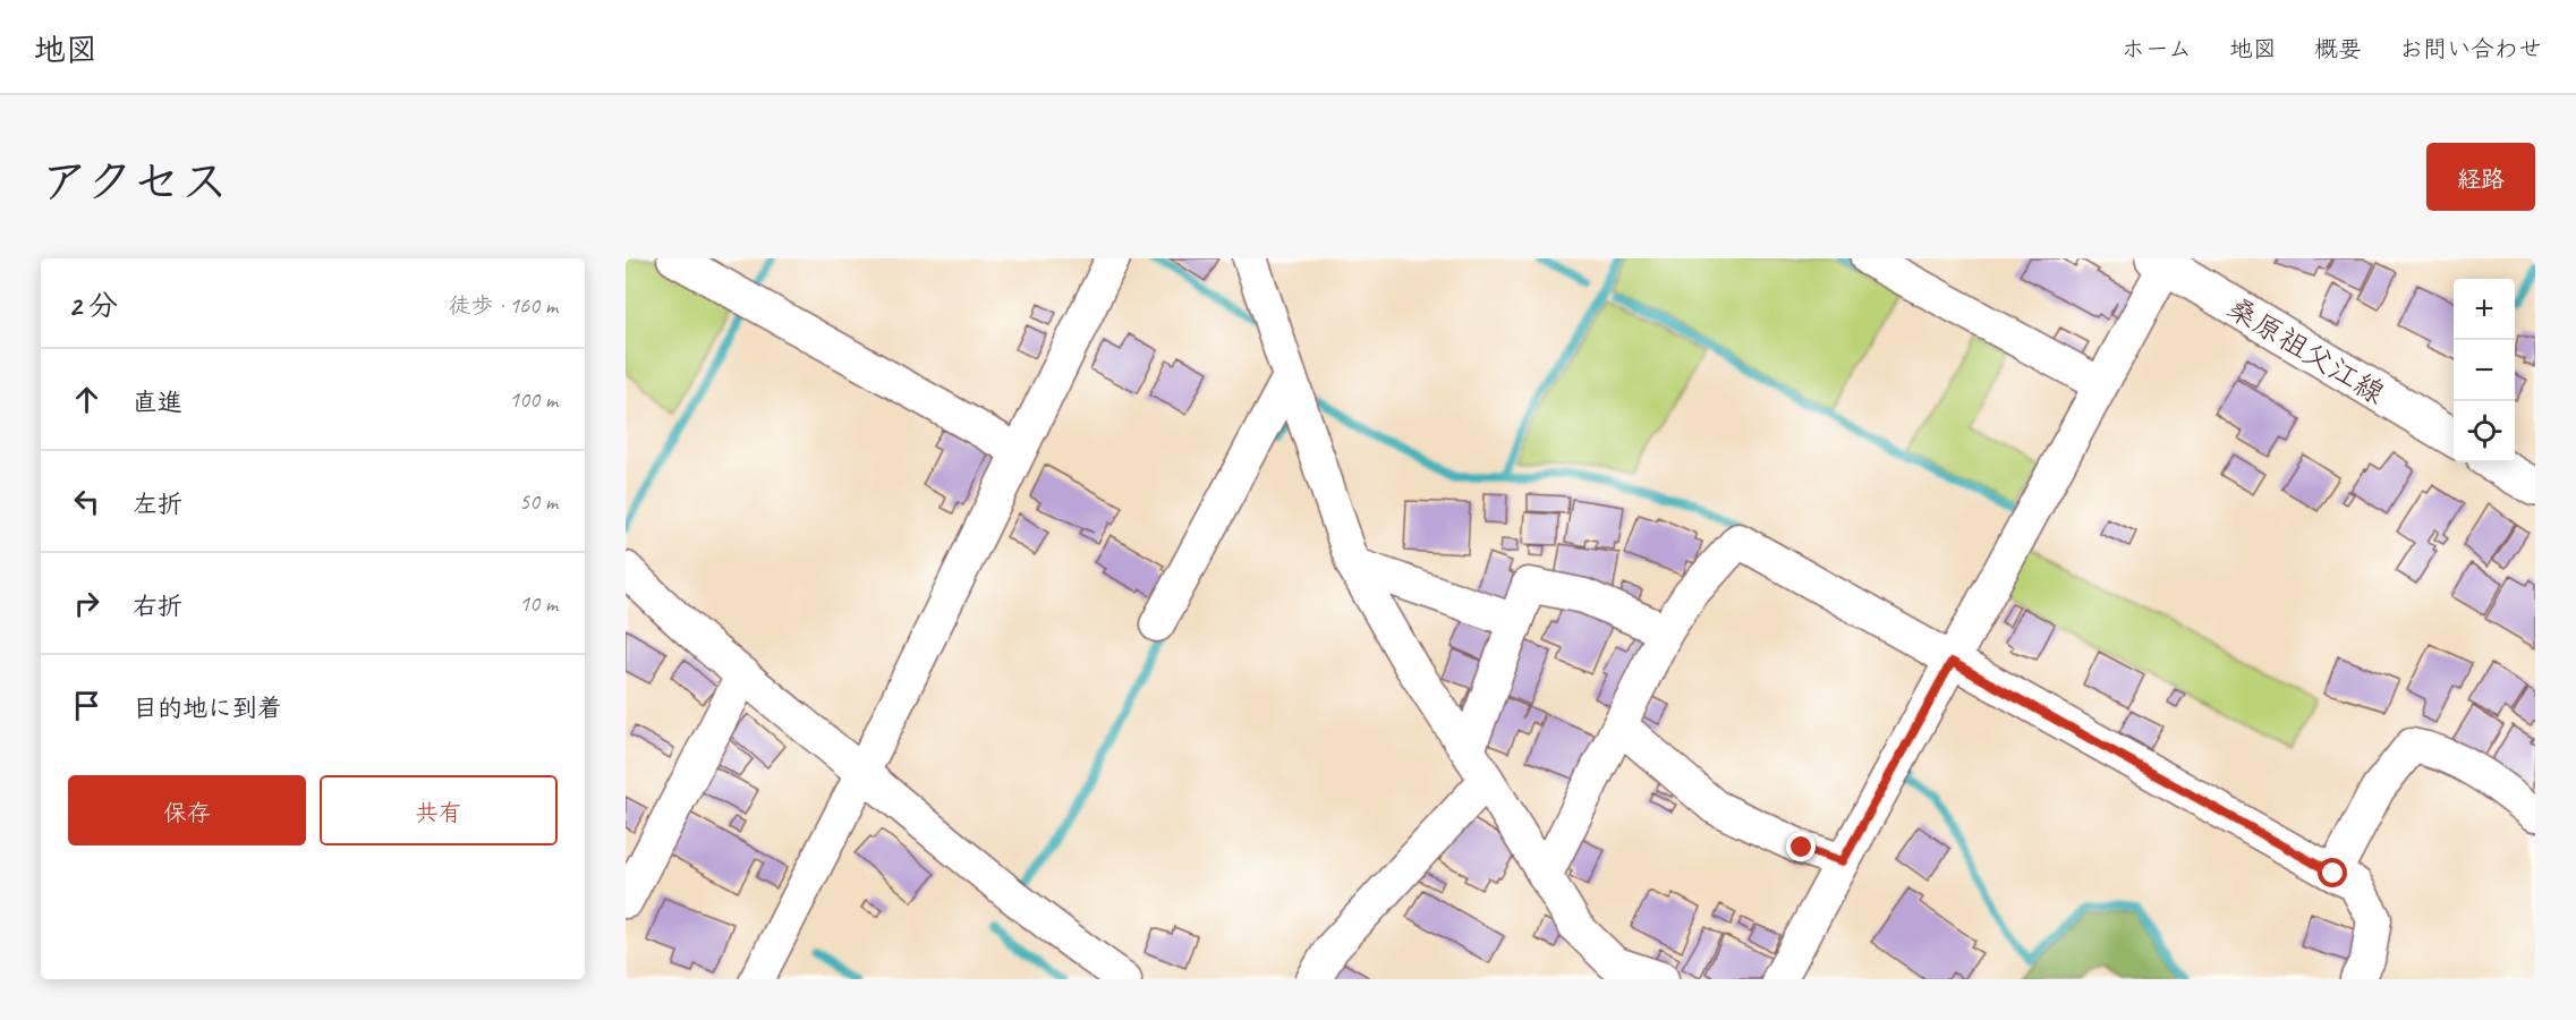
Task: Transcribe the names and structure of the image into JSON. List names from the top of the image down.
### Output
{
  "streets": {
    "main road": ["桑原祖父江線"]
  },
  "page": {
    "header": "地図",
    "nav": [
      "ホーム",
      "地図",
      "概要",
      "お問い合わせ"
    ],
    "title": "アクセス",
    "buttons": [
      "経路",
      ["保存", "共有"]
    ],
    "heading": ["2 分", "徒歩 · 160 m"],
    "map_buttons": ["+", "−"],
    "list": [
      ["直進", "100 m"],
      ["左折", "50 m"],
      ["右折", "10 m"],
      "目的地に到着"
    ]
  }
}
